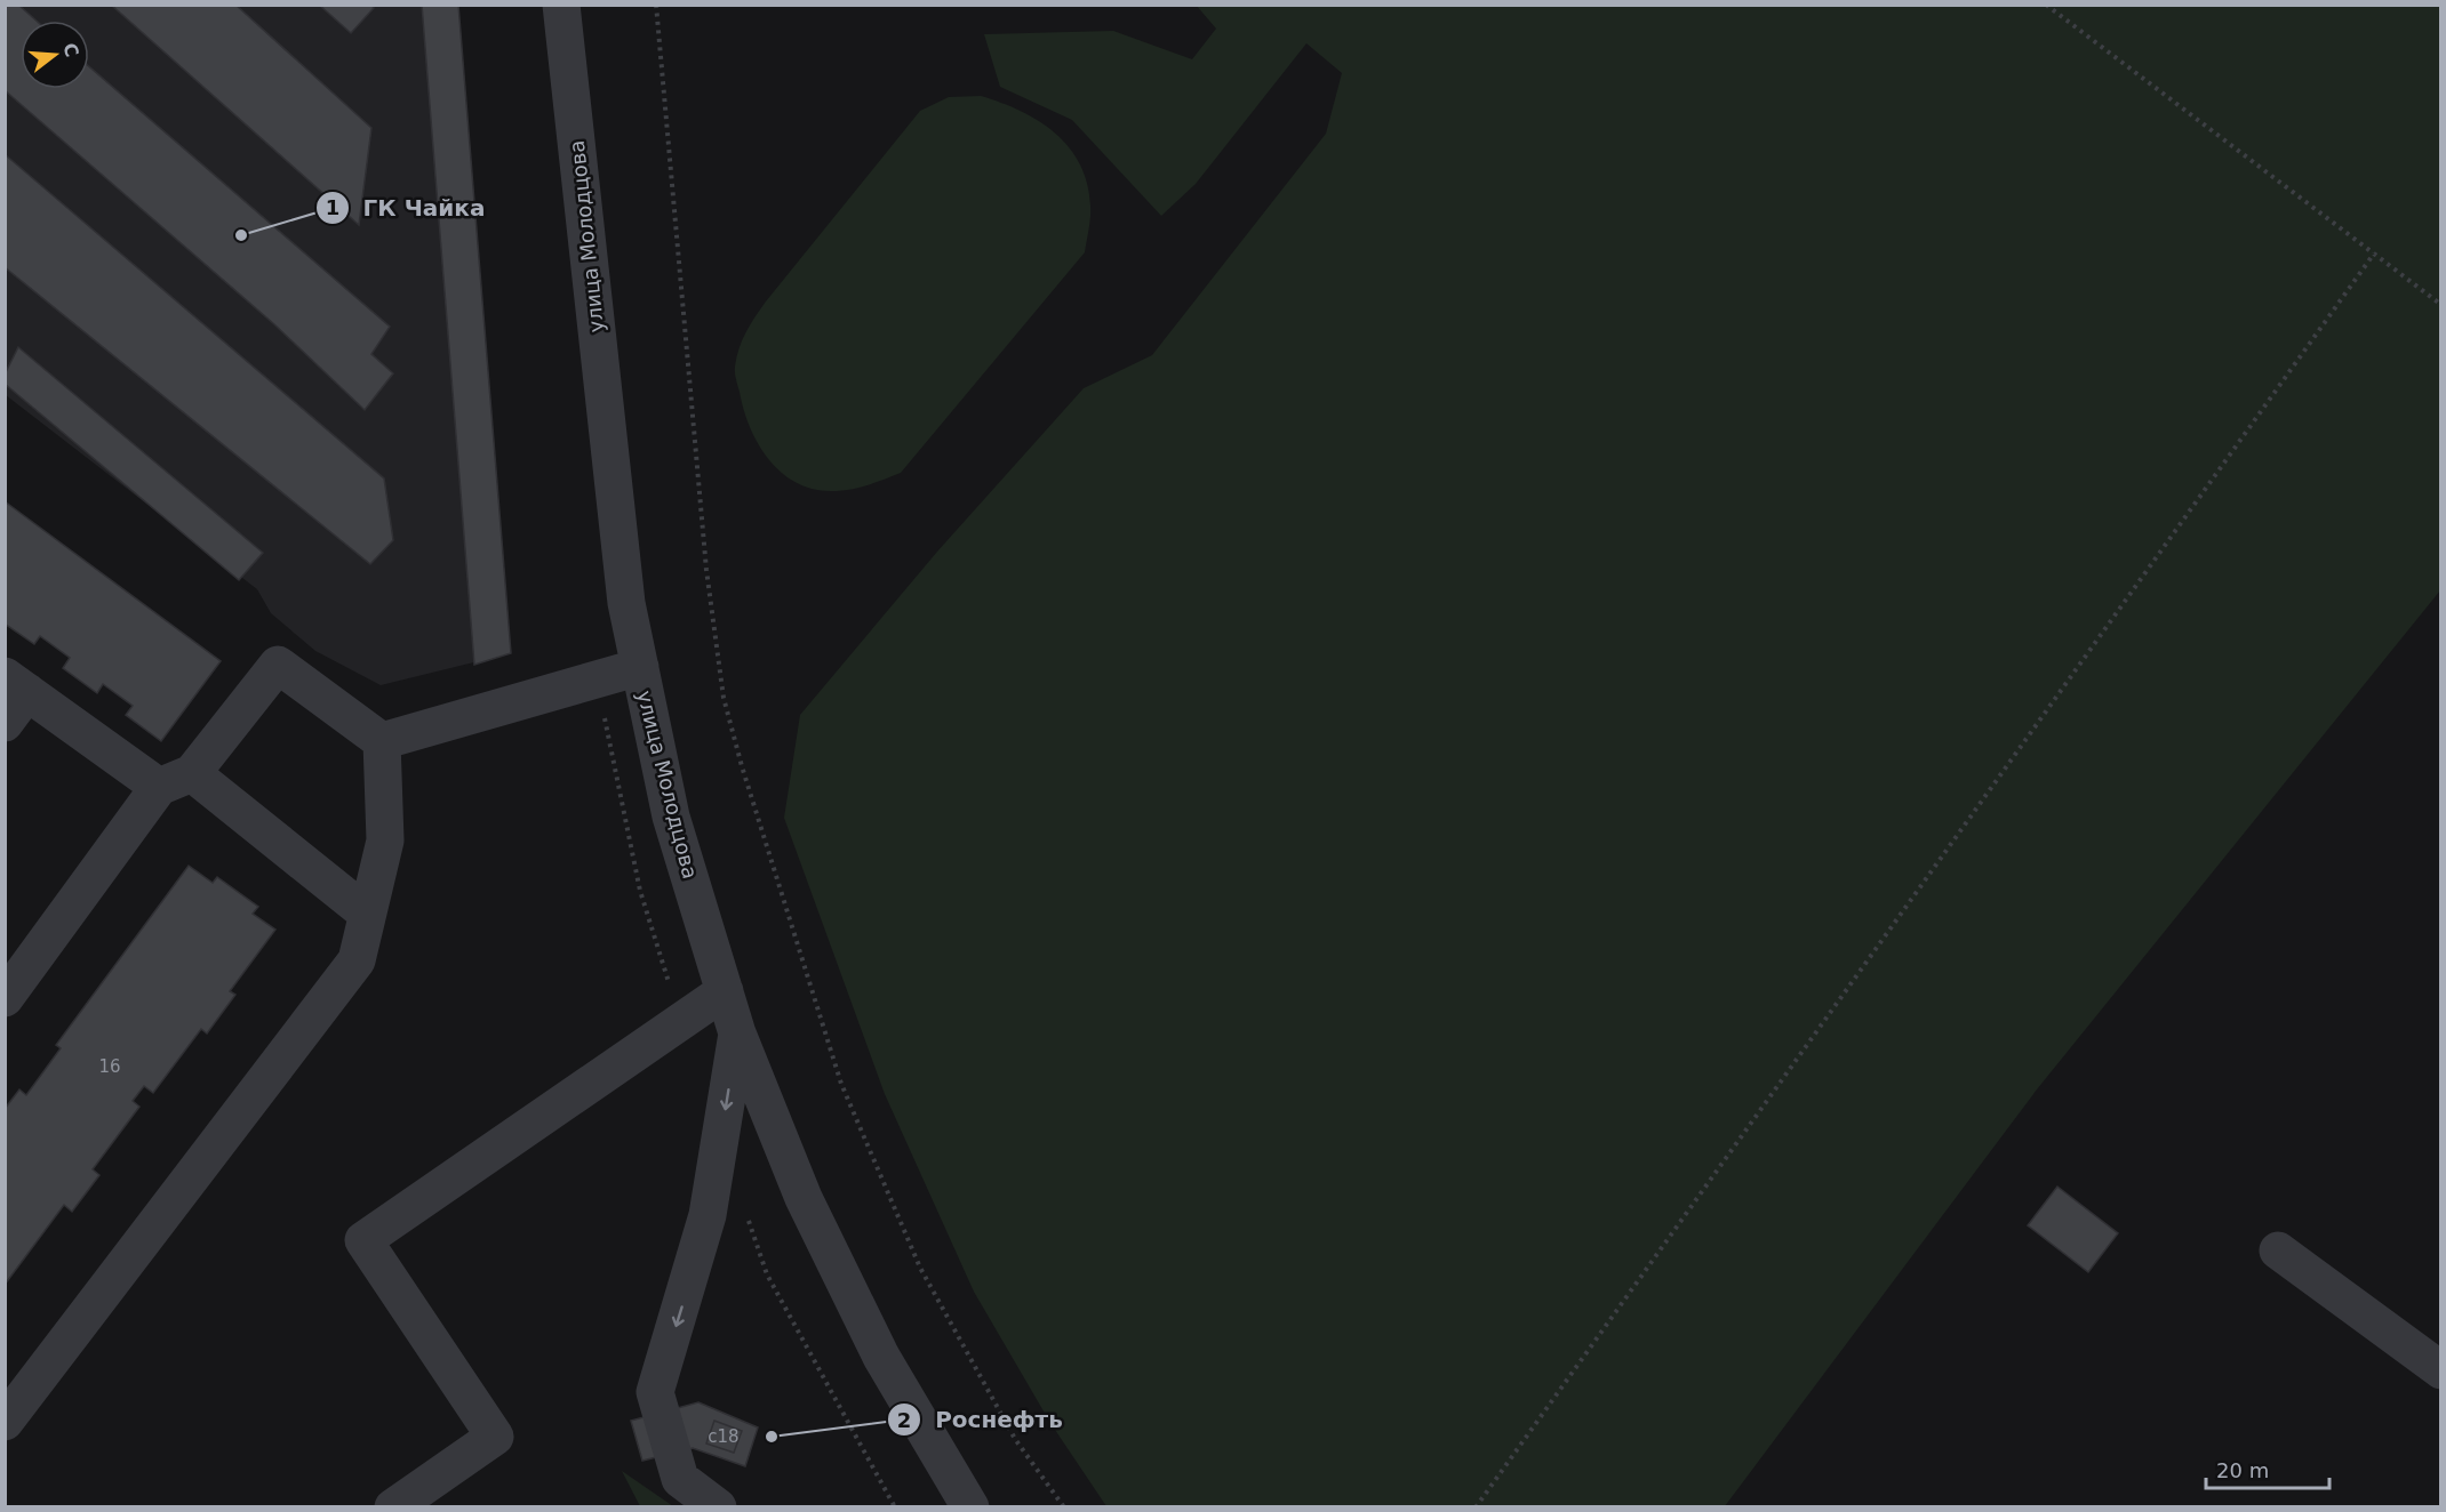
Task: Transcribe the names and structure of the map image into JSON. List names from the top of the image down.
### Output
{
  "streets": {
    "street": ["улица Молодцова"]
  },
  "places": ["ГК Чайка", "Роснефть"],
  "house_numbers": ["16", "с18"],
  "scale_bar": "20 m",
  "north": "right"
}
